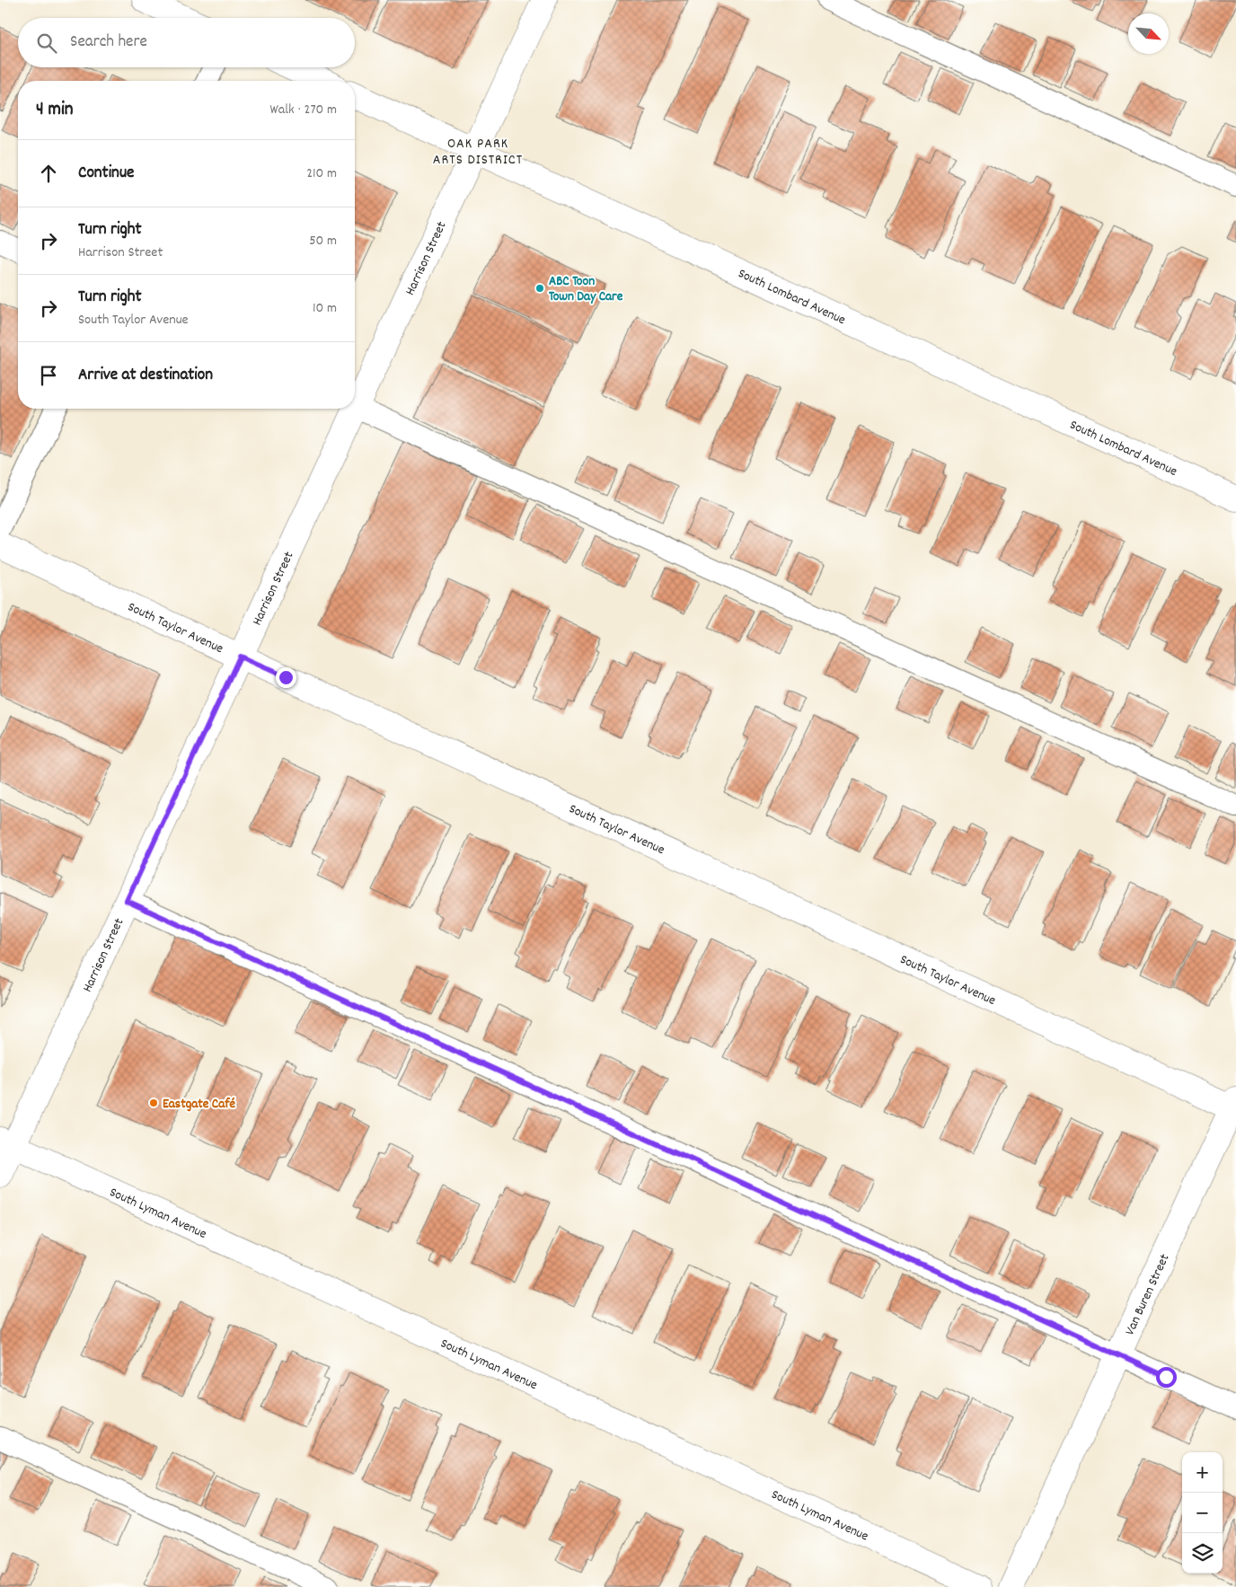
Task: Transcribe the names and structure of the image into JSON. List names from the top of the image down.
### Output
{
  "streets": {
    "street": [
      "Harrison Street",
      "South Lombard Avenue",
      "South Taylor Avenue",
      "South Lyman Avenue",
      "Van Buren Street"
    ]
  },
  "crossings": [
    ["Harrison Street", "South Lombard Avenue"],
    ["Harrison Street", "South Taylor Avenue"],
    ["Harrison Street", "South Lyman Avenue"],
    ["South Taylor Avenue", "Van Buren Street"]
  ],
  "districts": ["OAK PARK ARTS DISTRICT"],
  "places": ["ABC Toon Town Day Care", "Eastgate Café"],
  "north": "bottom right",
  "page": {
    "search": "Search here",
    "heading": ["4 min", "Walk · 270 m"],
    "list": [
      ["Continue", "210 m"],
      ["Turn right", "Harrison Street", "50 m"],
      ["Turn right", "South Taylor Avenue", "10 m"],
      "Arrive at destination"
    ],
    "map_buttons": ["+", "−"]
  }
}
